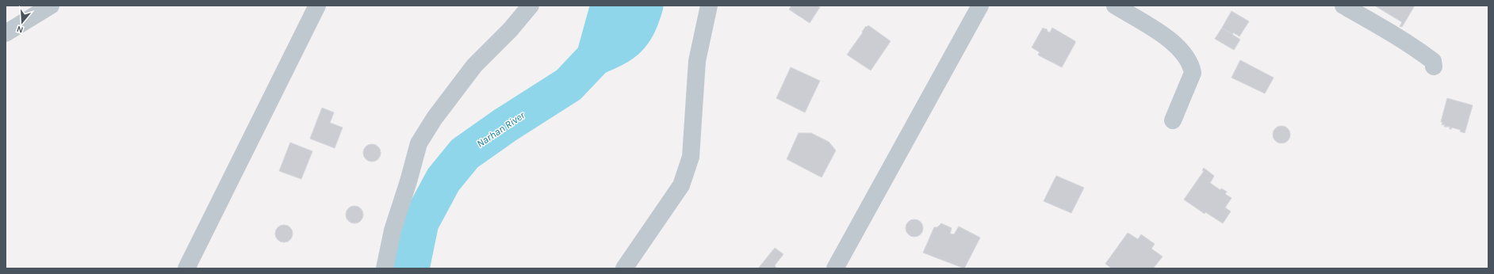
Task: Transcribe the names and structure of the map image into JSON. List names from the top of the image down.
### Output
{
  "water": ["Narhan River"],
  "north": "bottom"
}
